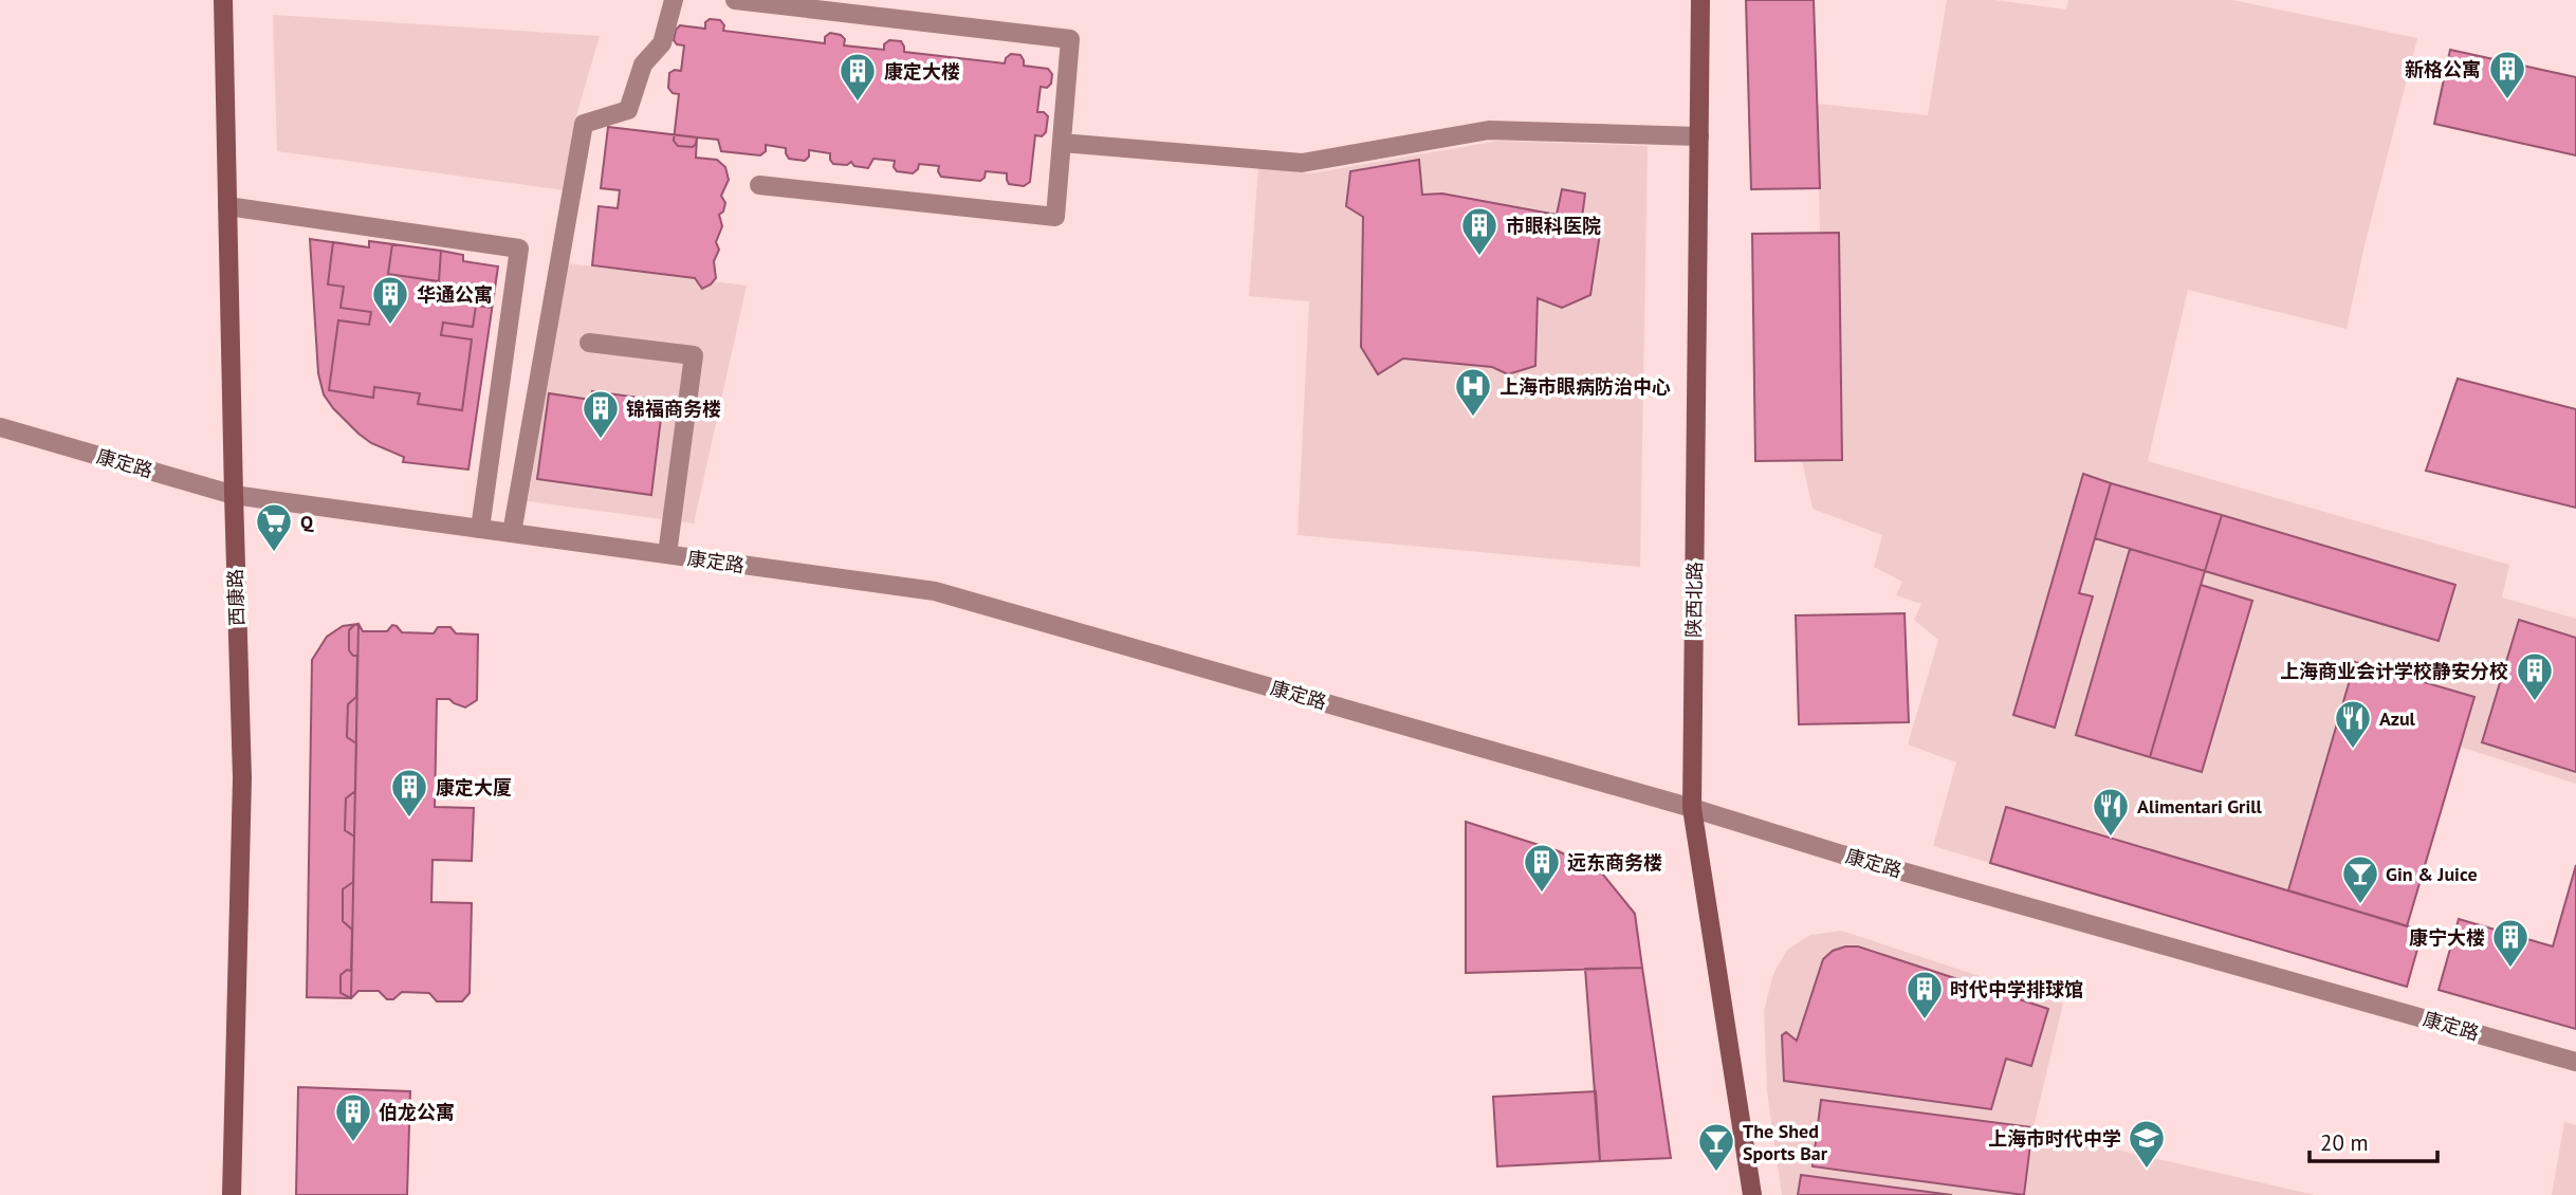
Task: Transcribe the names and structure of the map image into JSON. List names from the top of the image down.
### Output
{
  "streets": {
    "main road": ["西康路", "陕西北路"],
    "street": ["康定路"]
  },
  "crossings": [
    ["康定路", "西康路"],
    ["康定路", "陕西北路"]
  ],
  "places": {
    "building": [
      "新格公寓",
      "康定大楼",
      "市眼科医院",
      "华通公寓",
      "锦福商务楼",
      "上海商业会计学校静安分校",
      "康定大厦",
      "远东商务楼",
      "康宁大楼",
      "时代中学排球馆",
      "伯龙公寓"
    ],
    "hospital": ["上海市眼病防治中心"],
    "supermarket": ["Q"],
    "restaurant": ["Azul", "Alimentari Grill"],
    "bar": ["Gin & Juice", "The Shed Sports Bar"],
    "school or university": ["上海市时代中学"]
  },
  "scale_bar": "20 m"
}
